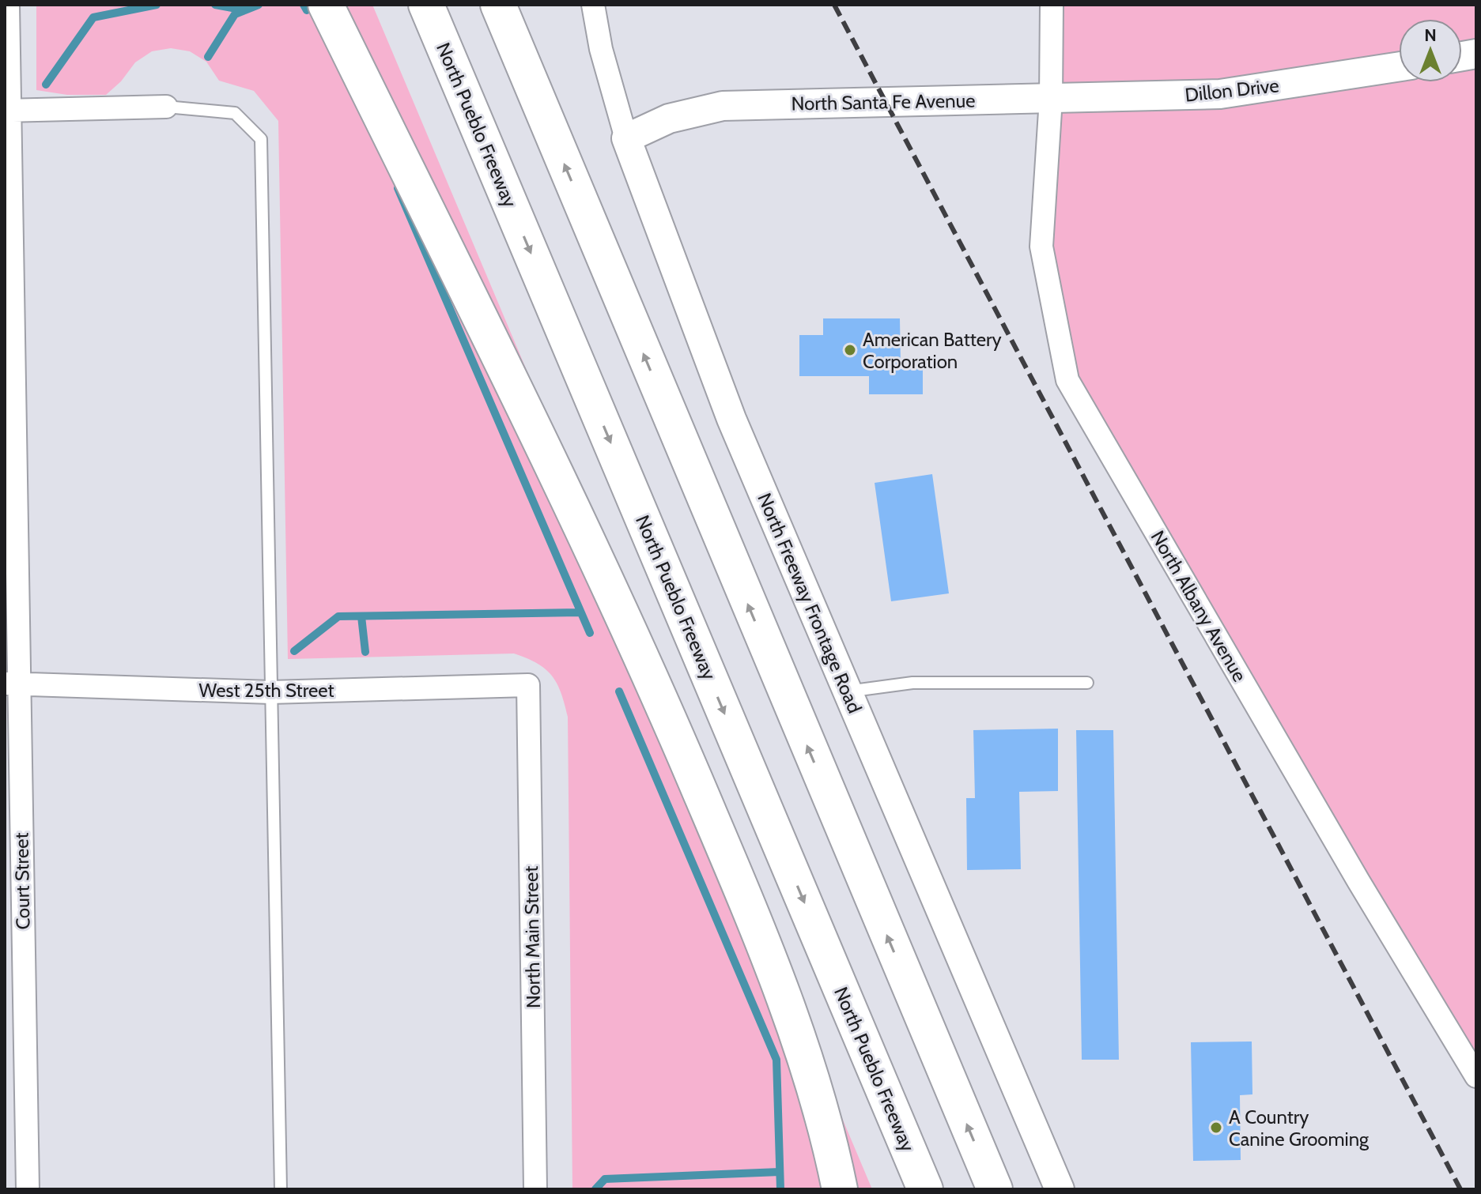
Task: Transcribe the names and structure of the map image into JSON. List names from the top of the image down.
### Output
{
  "streets": {
    "highway": ["North Pueblo Freeway"],
    "street": [
      "Dillon Drive",
      "North Santa Fe Avenue",
      "North Freeway Frontage Road",
      "North Albany Avenue",
      "West 25th Street",
      "Court Street",
      "North Main Street"
    ]
  },
  "crossings": [
    ["Dillon Drive", "North Santa Fe Avenue"],
    ["Dillon Drive", "North Albany Avenue"],
    ["North Santa Fe Avenue", "North Freeway Frontage Road"],
    ["North Santa Fe Avenue", "North Albany Avenue"],
    ["West 25th Street", "Court Street"],
    ["West 25th Street", "North Main Street"]
  ],
  "places": ["American Battery Corporation", "A Country Canine Grooming"],
  "north": "top"
}
